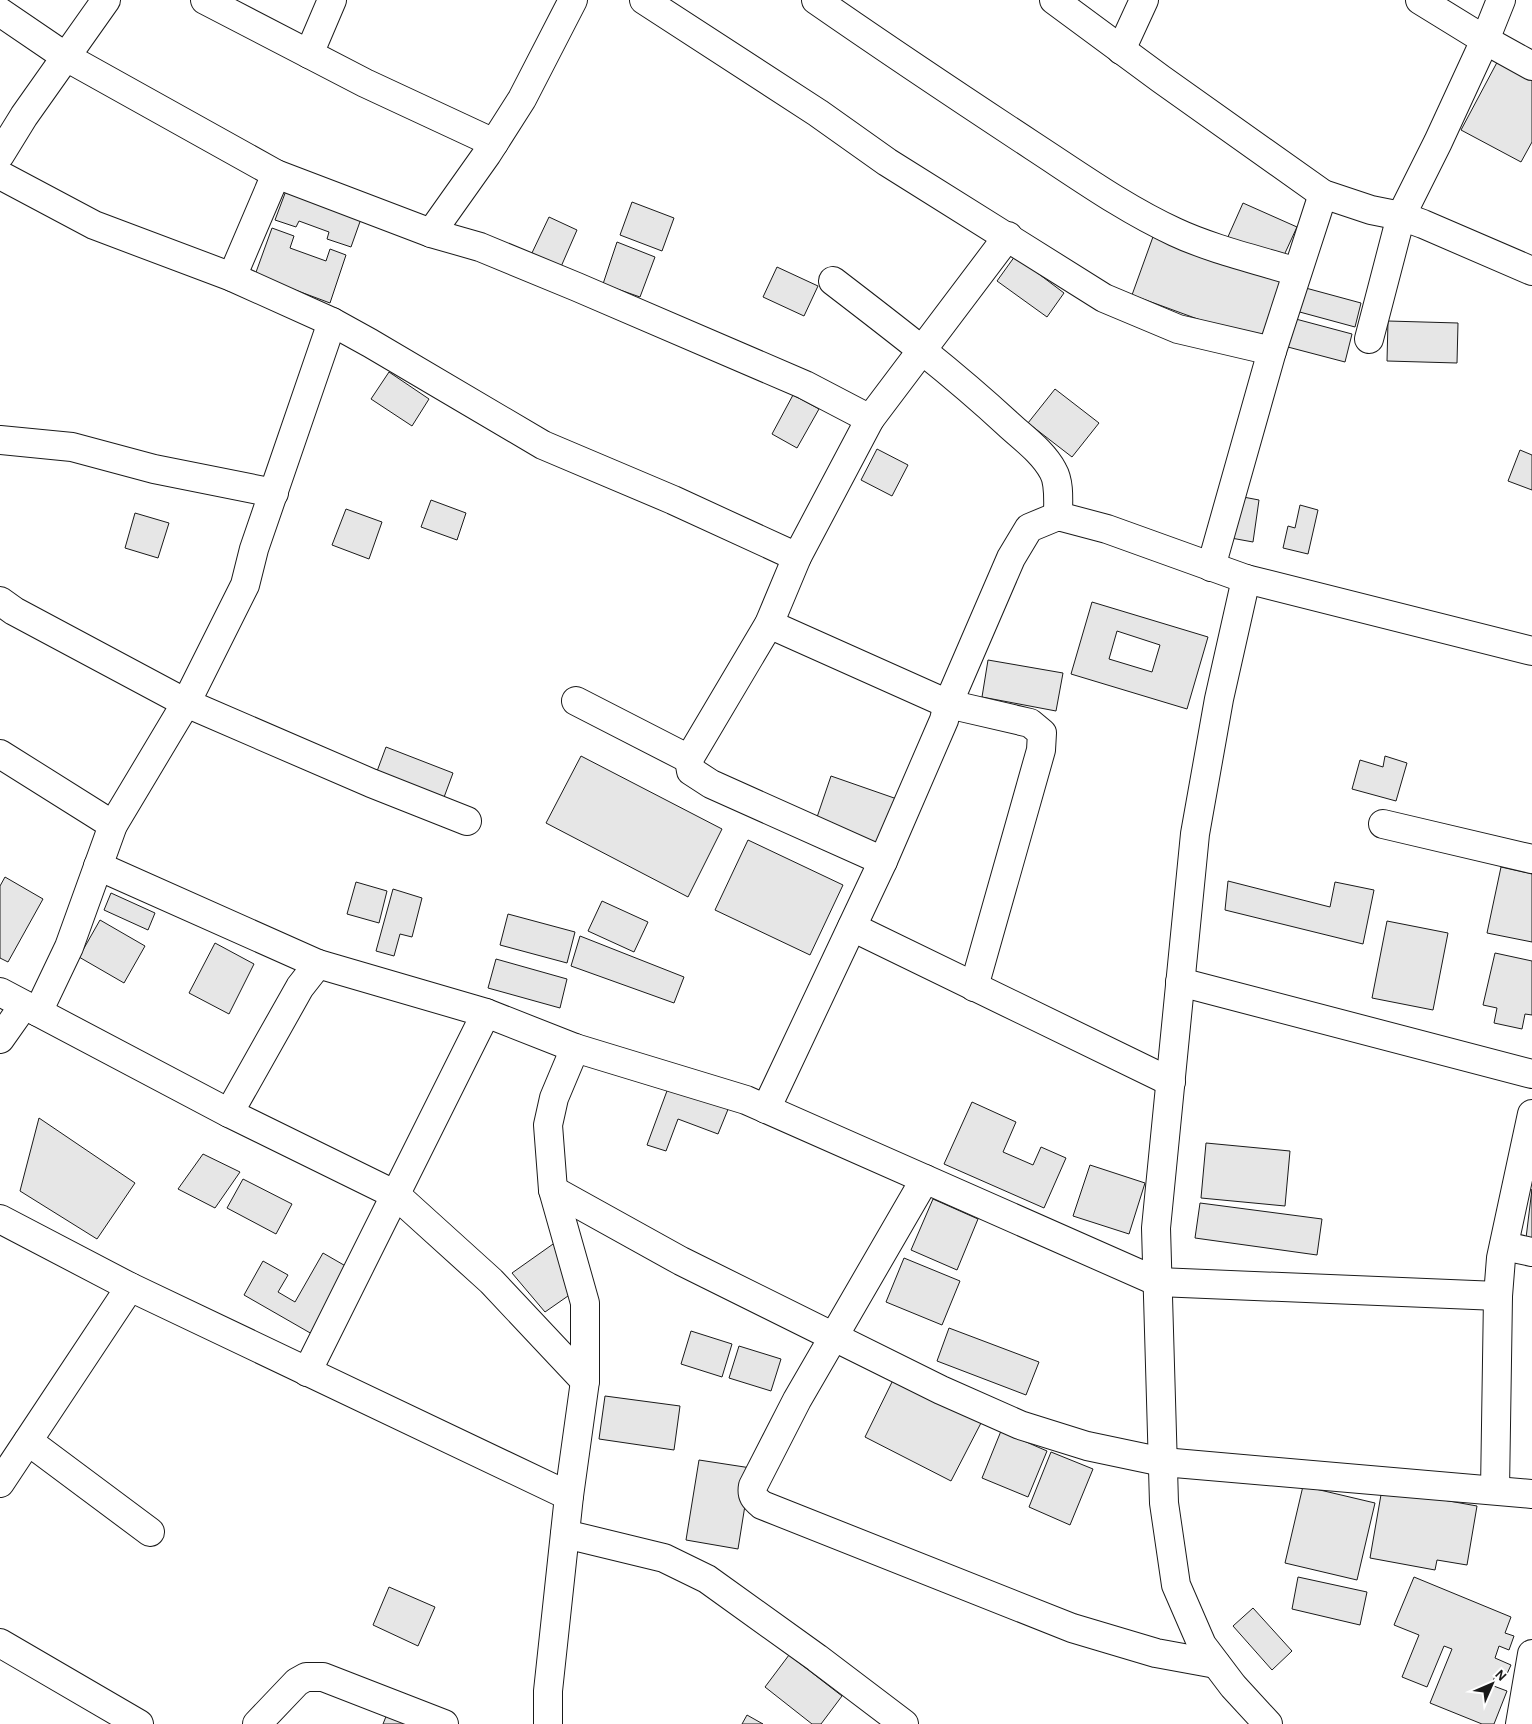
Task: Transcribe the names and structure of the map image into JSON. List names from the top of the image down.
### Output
{
  "north": "top right"
}
